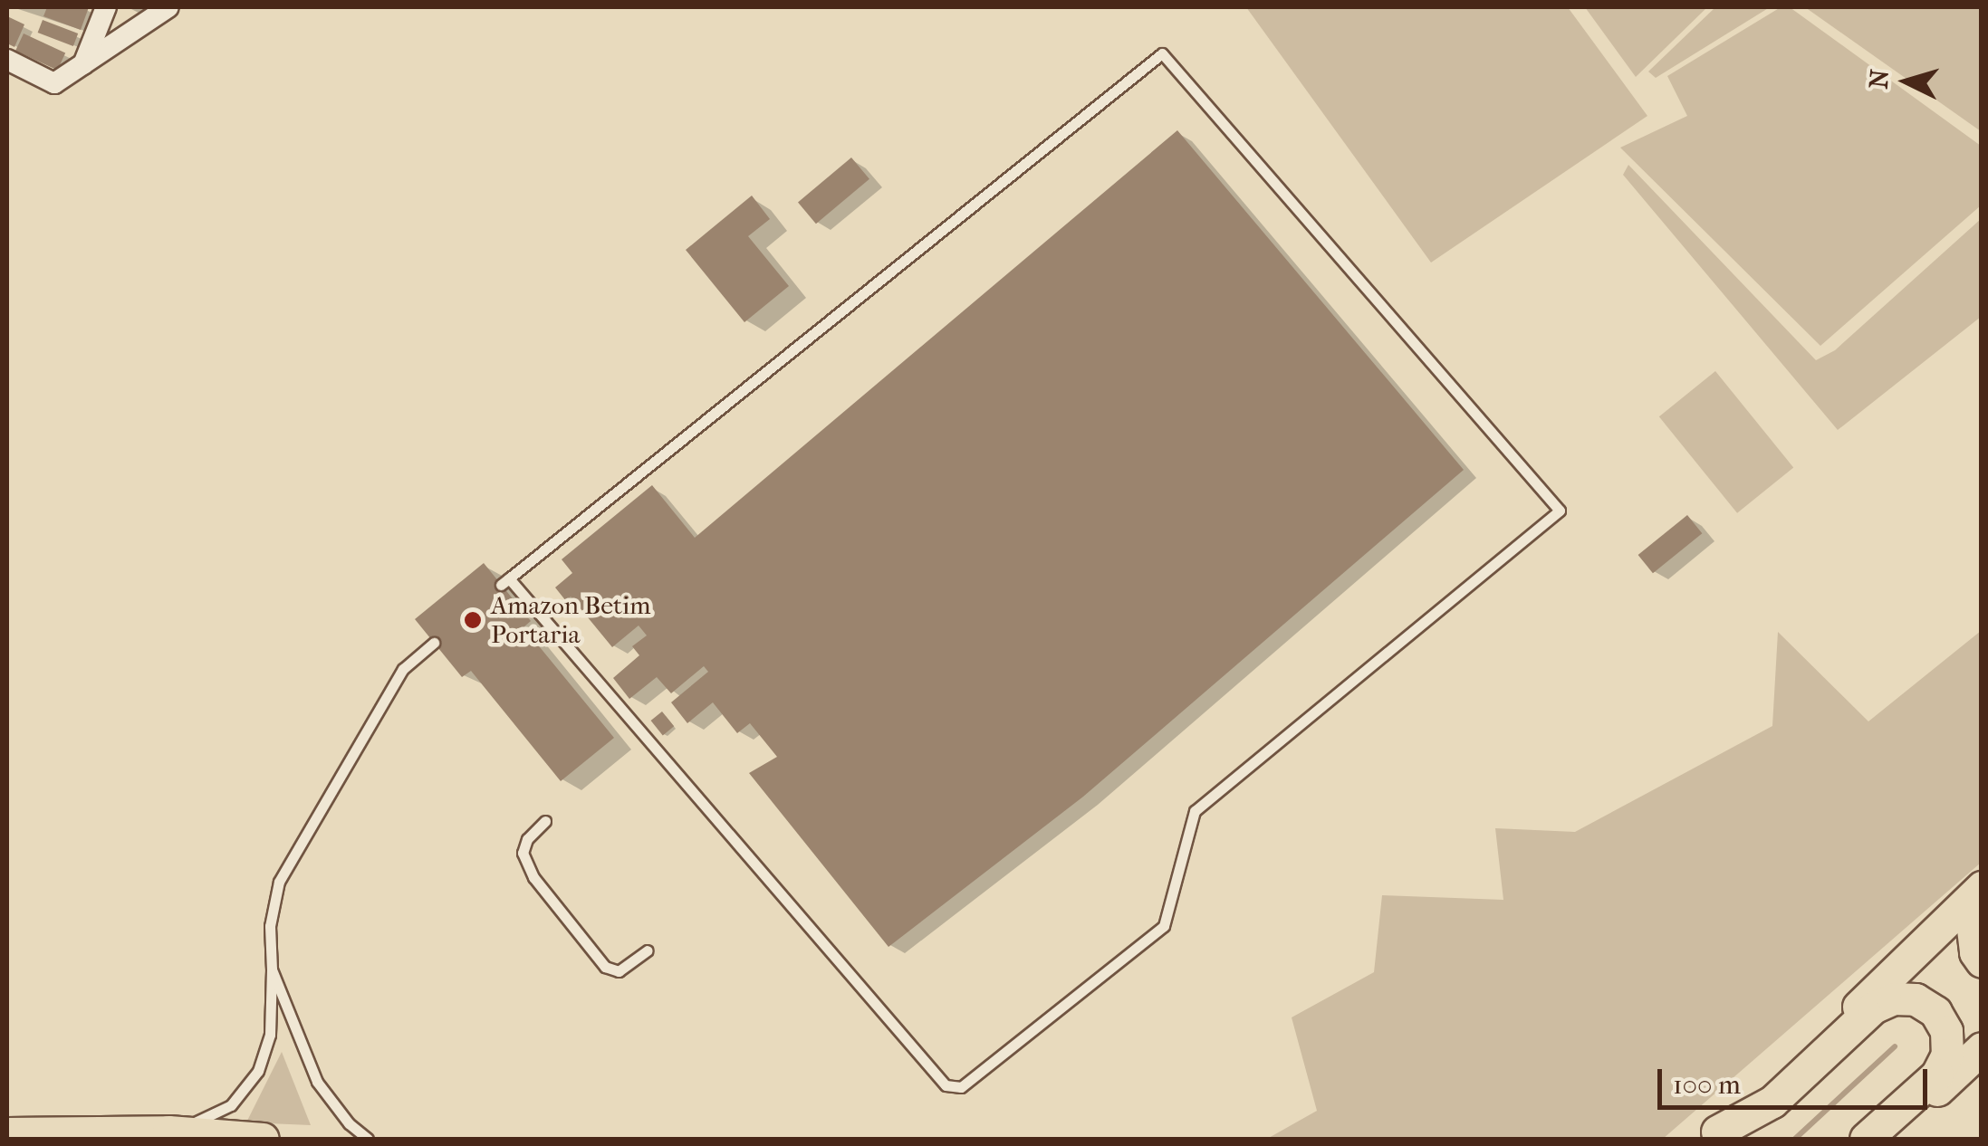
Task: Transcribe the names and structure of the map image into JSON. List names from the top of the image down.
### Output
{
  "places": ["Amazon Betim Portaria"],
  "scale_bar": "100 m",
  "north": "left"
}
